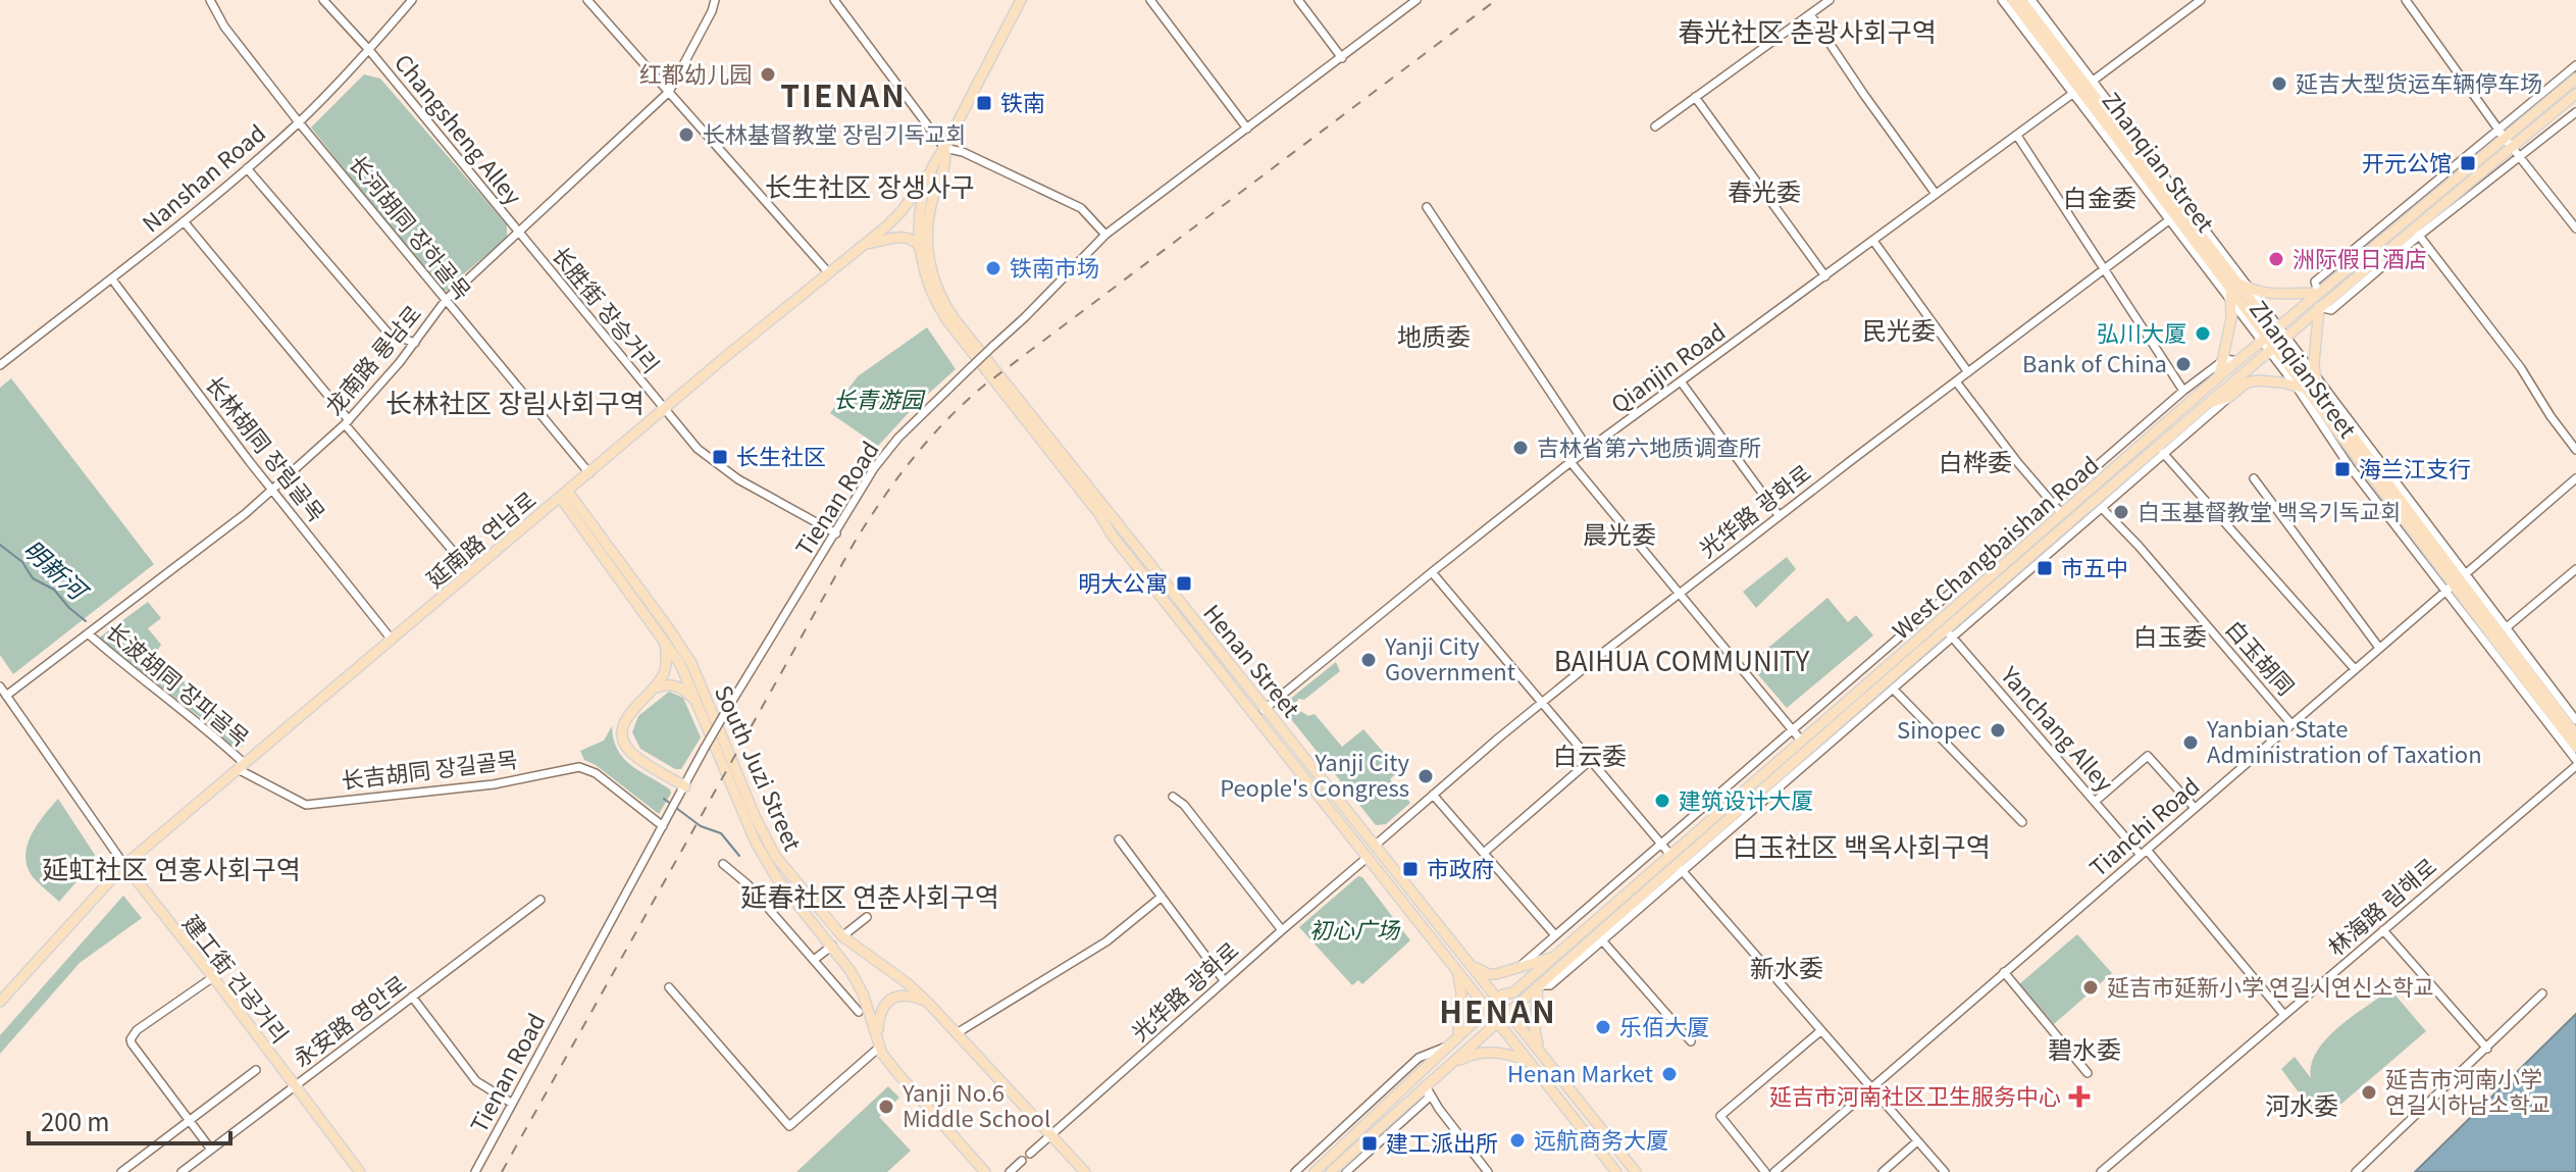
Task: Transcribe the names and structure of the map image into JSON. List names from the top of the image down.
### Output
{
  "streets": {
    "main road": [
      "Zhanqian Street",
      "ZhanqianStreet",
      "延南路 연남로",
      "West Changbaishan Road",
      "Henan Street",
      "South Juzi Street",
      "建工街 건공거리"
    ],
    "street": [
      "Changsheng Alley",
      "Nanshan Road",
      "长河胡同 장하골목",
      "长胜街 장승거리",
      "龙南路 룡남로",
      "Qianjin Road",
      "长林胡同 장림골목",
      "Tienan Road",
      "光华路 광화로",
      "白玉胡同",
      "长波胡同 장파골목",
      "Yanchang Alley",
      "长吉胡同 장길골목",
      "Tianchi Road",
      "林海路 림해로",
      "永安路 영안로"
    ]
  },
  "crossings": [
    ["Changsheng Alley", "Nanshan Road"],
    ["Changsheng Alley", "长胜街 장승거리"],
    ["Changsheng Alley", "龙南路 룡남로"],
    ["Zhanqian Street", "Qianjin Road"],
    ["Zhanqian Street", "ZhanqianStreet"],
    ["Zhanqian Street", "光华路 광화로"],
    ["Zhanqian Street", "West Changbaishan Road"],
    ["Nanshan Road", "长河胡同 장하골목"],
    ["Nanshan Road", "长林胡同 장림골목"],
    ["长河胡同 장하골목", "龙南路 룡남로"],
    ["长河胡同 장하골목", "延南路 연남로"],
    ["长胜街 장승거리", "龙南路 룡남로"],
    ["长胜街 장승거리", "Tienan Road"],
    ["长胜街 장승거리", "延南路 연남로"],
    ["龙南路 룡남로", "长林胡同 장림골목"],
    ["龙南路 룡남로", "长波胡同 장파골목"],
    ["龙南路 룡남로", "建工街 건공거리"],
    ["Qianjin Road", "ZhanqianStreet"],
    ["Qianjin Road", "Henan Street"],
    ["ZhanqianStreet", "光华路 광화로"],
    ["ZhanqianStreet", "West Changbaishan Road"],
    ["ZhanqianStreet", "Tianchi Road"],
    ["ZhanqianStreet", "林海路 림해로"],
    ["长林胡同 장림골목", "延南路 연남로"],
    ["Tienan Road", "长吉胡同 장길골목"],
    ["光华路 광화로", "Henan Street"],
    ["光华路 광화로", "South Juzi Street"],
    ["延南路 연남로", "长波胡同 장파골목"],
    ["延南路 연남로", "South Juzi Street"],
    ["延南路 연남로", "长吉胡同 장길골목"],
    ["延南路 연남로", "建工街 건공거리"],
    ["West Changbaishan Road", "Henan Street"],
    ["West Changbaishan Road", "Yanchang Alley"],
    ["白玉胡同", "Tianchi Road"],
    ["长波胡同 장파골목", "长吉胡同 장길골목"],
    ["Yanchang Alley", "Tianchi Road"],
    ["Yanchang Alley", "林海路 림해로"],
    ["建工街 건공거리", "永安路 영안로"]
  ],
  "districts": [
    "春光社区 춘광사회구역",
    "TIENAN",
    "长生社区 장생사구",
    "春光委",
    "白金委",
    "民光委",
    "地质委",
    "长林社区 장림사회구역",
    "白桦委",
    "晨光委",
    "白玉委",
    "BAIHUA COMMUNITY",
    "白云委",
    "白玉社区 백옥사회구역",
    "延虹社区 연홍사회구역",
    "延春社区 연춘사회구역",
    "新水委",
    "HENAN",
    "碧水委",
    "河水委"
  ],
  "water": ["明新河"],
  "parks": ["长青游园", "初心广场"],
  "places": {
    "other": [
      "红都幼儿园",
      "延吉大型货运车辆停车场",
      "长林基督教堂 장림기독교회",
      "洲际假日酒店",
      "铁南市场",
      "弘川大厦",
      "Bank of China",
      "吉林省第六地质调查所",
      "白玉基督教堂 백옥기독교회",
      "Yanji City Government",
      "Sinopec",
      "Yanbian State Administration of Taxation",
      "Yanji City People's Congress",
      "建筑设计大厦",
      "延吉市延新小学 연길시연신소학교",
      "乐佰大厦",
      "Henan Market",
      "延吉市河南小学 연길시하남소학교",
      "Yanji No.6 Middle School",
      "远航商务大厦"
    ],
    "transit": [
      "铁南",
      "开元公馆",
      "长生社区",
      "海兰江支行",
      "市五中",
      "明大公寓",
      "市政府",
      "建工派出所"
    ],
    "health": ["延吉市河南社区卫生服务中心"]
  },
  "scale_bar": "200 m"
}
